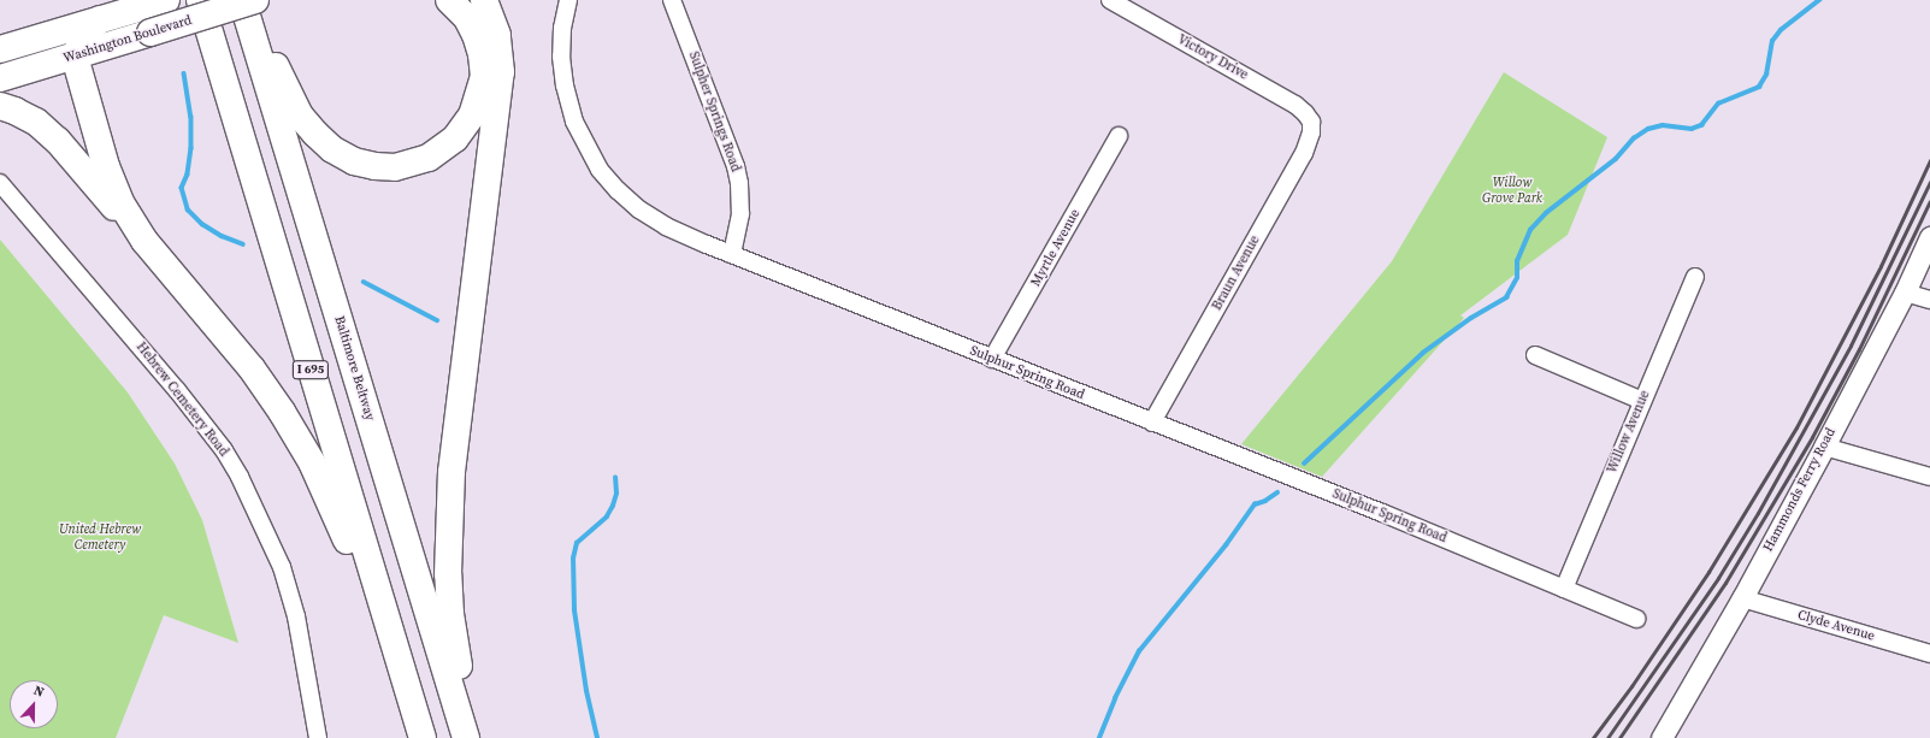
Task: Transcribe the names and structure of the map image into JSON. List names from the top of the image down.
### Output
{
  "streets": {
    "main road": ["Washington Boulevard", "Baltimore Beltway", "I 695"],
    "street": [
      "Victory Drive",
      "Sulpher Springs Road",
      "Myrtle Avenue",
      "Braun Avenue",
      "Sulphur Spring Road",
      "Hebrew Cemetery Road",
      "Willow Avenue",
      "Hammonds Ferry Road",
      "Clyde Avenue"
    ]
  },
  "crossings": [
    ["Washington Boulevard", "Baltimore Beltway"],
    ["Victory Drive", "Braun Avenue"],
    ["Sulpher Springs Road", "Sulphur Spring Road"],
    ["Myrtle Avenue", "Sulphur Spring Road"],
    ["Braun Avenue", "Sulphur Spring Road"],
    ["Sulphur Spring Road", "Willow Avenue"],
    ["Hammonds Ferry Road", "Clyde Avenue"]
  ],
  "parks": ["Willow Grove Park", "United Hebrew Cemetery"],
  "north": "top"
}
